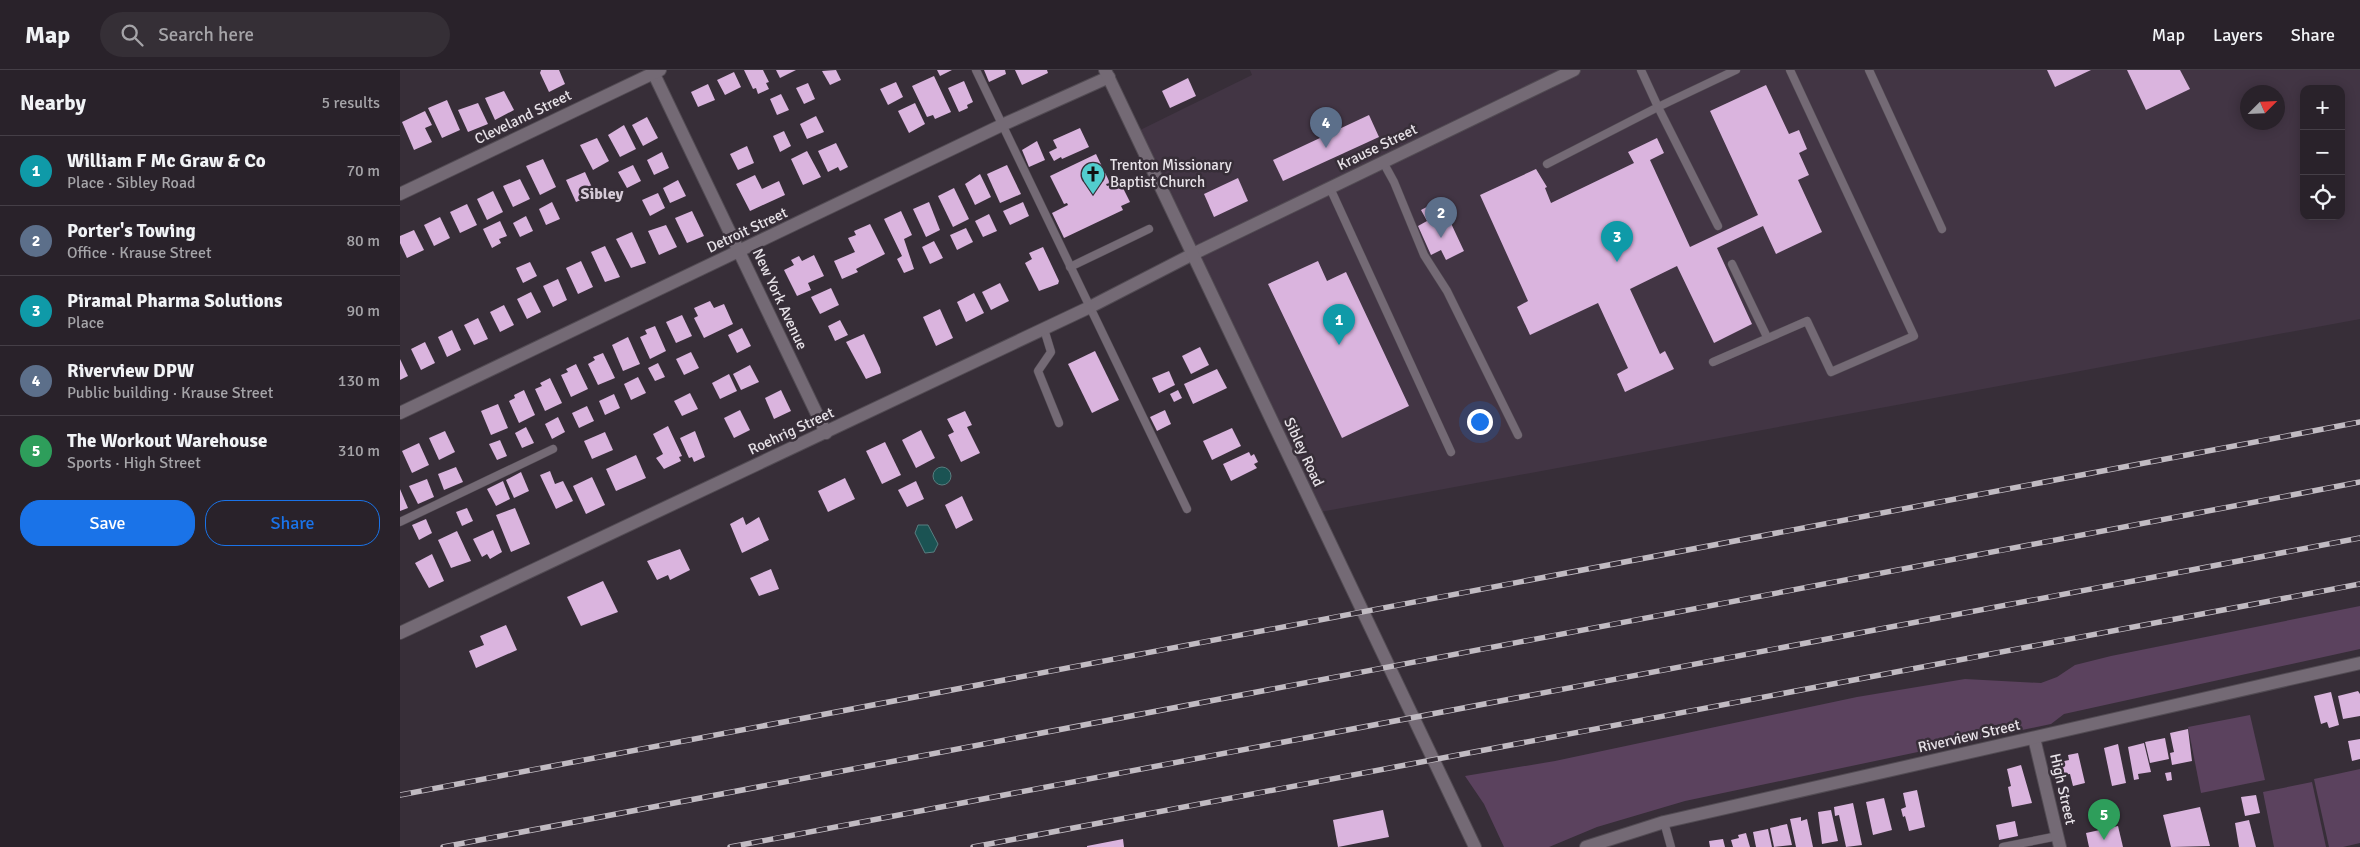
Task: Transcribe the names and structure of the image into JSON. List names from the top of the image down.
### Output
{
  "streets": {
    "street": [
      "Cleveland Street",
      "Krause Street",
      "Detroit Street",
      "New York Avenue",
      "Roehrig Street",
      "Sibley Road",
      "Riverview Street",
      "High Street"
    ]
  },
  "crossings": [
    ["Cleveland Street", "New York Avenue"],
    ["Krause Street", "Roehrig Street"],
    ["Krause Street", "Sibley Road"],
    ["Detroit Street", "New York Avenue"],
    ["Detroit Street", "Sibley Road"],
    ["New York Avenue", "Roehrig Street"],
    ["Roehrig Street", "Sibley Road"],
    ["Riverview Street", "High Street"]
  ],
  "districts": ["Sibley"],
  "places": {
    "church": ["Trenton Missionary Baptist Church"]
  },
  "north": "top right",
  "page": {
    "header": "Map",
    "search": "Search here",
    "nav": ["Map", "Layers", "Share"],
    "heading": ["Nearby", "5 results"],
    "map_buttons": ["+", "−"],
    "pins": [
      "4",
      "2",
      "3",
      "1",
      "5"
    ],
    "list": [
      {
        "mark": "1",
        "name": "William F Mc Graw & Co",
        "note": "Place · Sibley Road",
        "value": "70 m"
      },
      {
        "mark": "2",
        "name": "Porter's Towing",
        "note": "Office · Krause Street",
        "value": "80 m"
      },
      {
        "mark": "3",
        "name": "Piramal Pharma Solutions",
        "note": "Place",
        "value": "90 m"
      },
      {
        "mark": "4",
        "name": "Riverview DPW",
        "note": "Public building · Krause Street",
        "value": "130 m"
      },
      {
        "mark": "5",
        "name": "The Workout Warehouse",
        "note": "Sports · High Street",
        "value": "310 m"
      }
    ],
    "buttons": ["Save", "Share"]
  }
}
